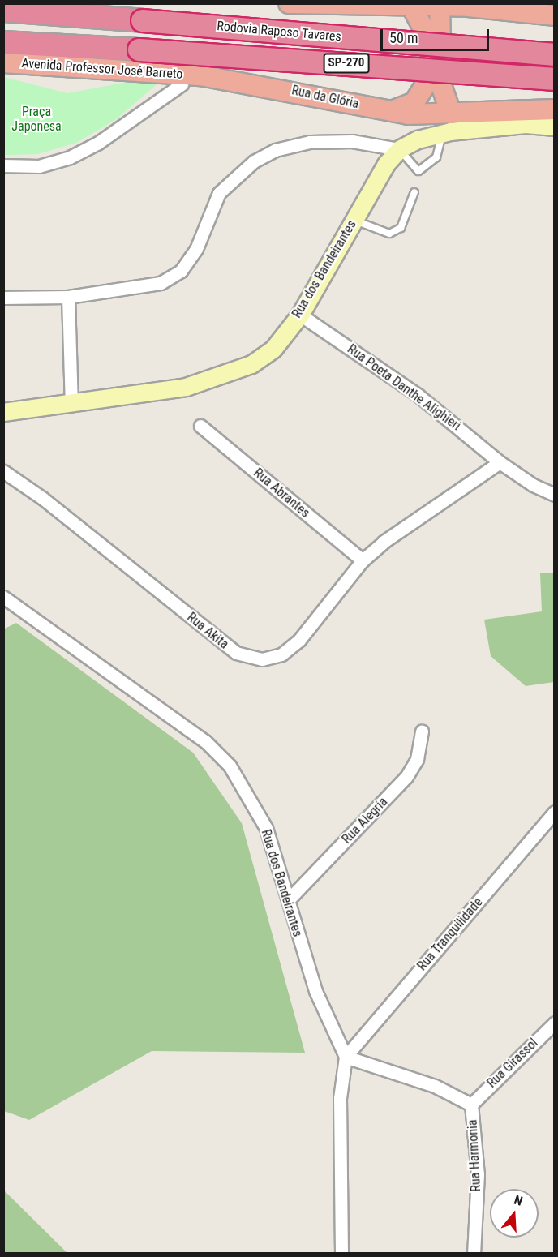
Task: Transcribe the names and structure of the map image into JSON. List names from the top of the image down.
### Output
{
  "streets": {
    "highway": [
      "Rodovia Raposo Tavares",
      "SP-270",
      "Avenida Professor José Barreto",
      "Rua da Glória"
    ],
    "main road": ["Rua dos Bandeirantes"],
    "street": [
      "Rua Poeta Danthe Alighieri",
      "Rua Abrantes",
      "Rua Akita",
      "Rua Alegria",
      "Rua Tranquilidade",
      "Rua Girassol",
      "Rua Harmonia"
    ]
  },
  "crossings": [
    ["Avenida Professor José Barreto", "Rua da Glória"],
    ["Rua dos Bandeirantes", "Rua Poeta Danthe Alighieri"],
    ["Rua dos Bandeirantes", "Rua Alegria"],
    ["Rua dos Bandeirantes", "Rua Tranquilidade"],
    ["Rua dos Bandeirantes", "Rua Harmonia"],
    ["Rua Poeta Danthe Alighieri", "Rua Akita"],
    ["Rua Abrantes", "Rua Akita"],
    ["Rua Tranquilidade", "Rua Harmonia"],
    ["Rua Girassol", "Rua Harmonia"]
  ],
  "parks": ["Praça Japonesa"],
  "scale_bar": "50 m",
  "north": "top"
}
